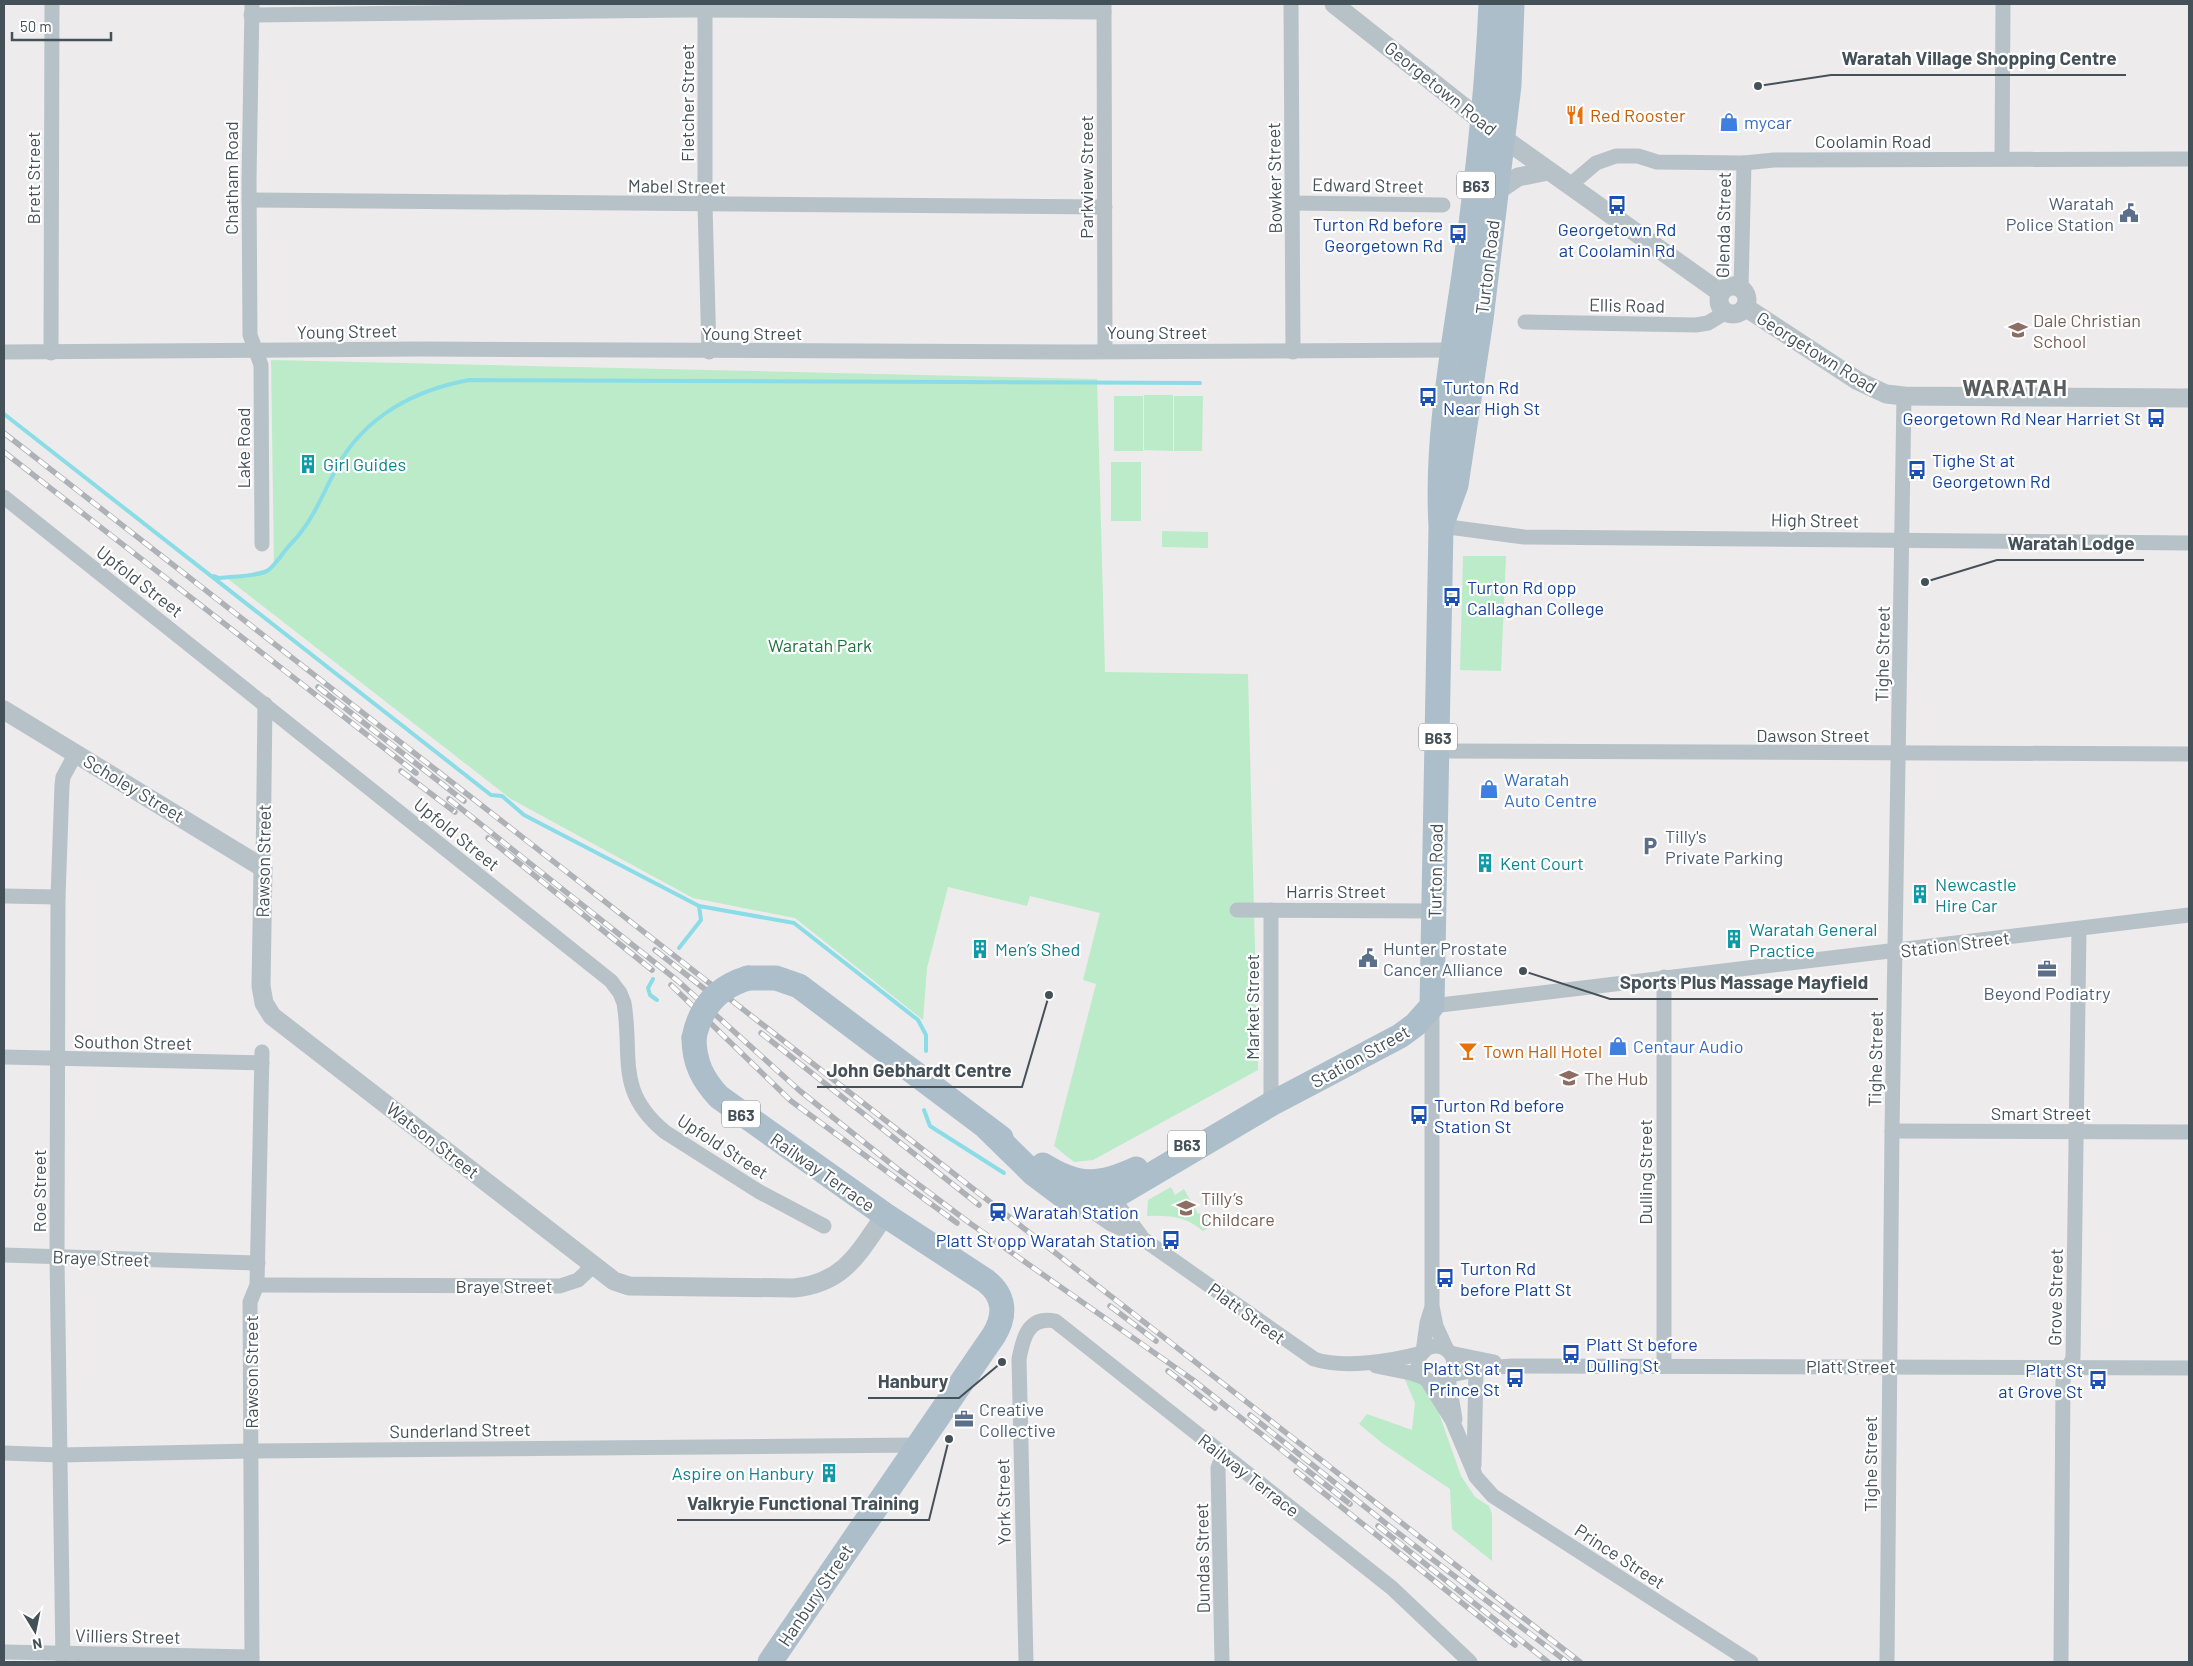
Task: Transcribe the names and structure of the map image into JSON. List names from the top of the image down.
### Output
{
  "streets": {
    "main road": [
      "B63",
      "Turton Road",
      "Station Street",
      "Railway Terrace",
      "Hanbury Street"
    ],
    "street": [
      "Georgetown Road",
      "Fletcher Street",
      "Coolamin Road",
      "Parkview Street",
      "Brett Street",
      "Chatham Road",
      "Bowker Street",
      "Edward Street",
      "Mabel Street",
      "Glenda Street",
      "Ellis Road",
      "Young Street",
      "Lake Road",
      "High Street",
      "Upfold Street",
      "Tighe Street",
      "Dawson Street",
      "Scholey Street",
      "Rawson Street",
      "Harris Street",
      "Market Street",
      "Southon Street",
      "Smart Street",
      "Watson Street",
      "Dulling Street",
      "Roe Street",
      "Braye Street",
      "Grove Street",
      "Platt Street",
      "Sunderland Street",
      "York Street",
      "Prince Street",
      "Dundas Street",
      "Villiers Street"
    ]
  },
  "crossings": [
    ["Georgetown Road", "Coolamin Road"],
    ["Georgetown Road", "Glenda Street"],
    ["Georgetown Road", "Turton Road"],
    ["Georgetown Road", "Ellis Road"],
    ["Georgetown Road", "Tighe Street"],
    ["Fletcher Street", "Mabel Street"],
    ["Fletcher Street", "Young Street"],
    ["Coolamin Road", "Glenda Street"],
    ["Parkview Street", "Mabel Street"],
    ["Parkview Street", "Young Street"],
    ["Brett Street", "Young Street"],
    ["Chatham Road", "Mabel Street"],
    ["Chatham Road", "Young Street"],
    ["Chatham Road", "Lake Road"],
    ["Bowker Street", "Edward Street"],
    ["Bowker Street", "Young Street"],
    ["B63", "Station Street"],
    ["B63", "Railway Terrace"],
    ["B63", "Platt Street"],
    ["Glenda Street", "Ellis Road"],
    ["Turton Road", "Young Street"],
    ["Turton Road", "High Street"],
    ["Turton Road", "Dawson Street"],
    ["Turton Road", "Harris Street"],
    ["Turton Road", "Station Street"],
    ["Turton Road", "Platt Street"],
    ["Turton Road", "Prince Street"],
    ["Young Street", "Lake Road"],
    ["High Street", "Tighe Street"],
    ["Upfold Street", "Rawson Street"],
    ["Tighe Street", "Dawson Street"],
    ["Tighe Street", "Station Street"],
    ["Tighe Street", "Smart Street"],
    ["Tighe Street", "Platt Street"],
    ["Scholey Street", "Rawson Street"],
    ["Scholey Street", "Roe Street"],
    ["Rawson Street", "Southon Street"],
    ["Rawson Street", "Watson Street"],
    ["Rawson Street", "Braye Street"],
    ["Rawson Street", "Sunderland Street"],
    ["Rawson Street", "Villiers Street"],
    ["Harris Street", "Market Street"],
    ["Station Street", "Market Street"],
    ["Station Street", "Railway Terrace"],
    ["Station Street", "Dulling Street"],
    ["Station Street", "Grove Street"],
    ["Station Street", "Platt Street"],
    ["Southon Street", "Roe Street"],
    ["Smart Street", "Grove Street"],
    ["Watson Street", "Braye Street"],
    ["Railway Terrace", "York Street"],
    ["Railway Terrace", "Dundas Street"],
    ["Railway Terrace", "Hanbury Street"],
    ["Dulling Street", "Platt Street"],
    ["Roe Street", "Braye Street"],
    ["Roe Street", "Sunderland Street"],
    ["Roe Street", "Villiers Street"],
    ["Grove Street", "Platt Street"],
    ["Platt Street", "Prince Street"],
    ["Sunderland Street", "Hanbury Street"]
  ],
  "districts": ["WARATAH"],
  "parks": ["Waratah Park"],
  "places": {
    "other": [
      "Waratah Village Shopping Centre",
      "Waratah Lodge",
      "Sports Plus Massage Mayfield",
      "John Gebhardt Centre",
      "Hanbury",
      "Valkryie Functional Training"
    ],
    "restaurant": ["Red Rooster"],
    "shop": ["mycar", "Waratah Auto Centre", "Centaur Audio"],
    "bus stop": [
      "Georgetown Rd at Coolamin Rd",
      "Turton Rd before Georgetown Rd",
      "Turton Rd Near High St",
      "Georgetown Rd Near Harriet St",
      "Tighe St at Georgetown Rd",
      "Turton Rd opp Callaghan College",
      "Turton Rd before Station St",
      "Platt St opp Waratah Station",
      "Turton Rd before Platt St",
      "Platt St before Dulling St",
      "Platt St at Prince St",
      "Platt St at Grove St"
    ],
    "public building": ["Waratah Police Station", "Hunter Prostate Cancer Alliance"],
    "school or university": ["Dale Christian School", "The Hub", "Tilly’s Childcare"],
    "building": [
      "Girl Guides",
      "Kent Court",
      "Newcastle Hire Car",
      "Waratah General Practice",
      "Men’s Shed",
      "Aspire on Hanbury"
    ],
    "parking": ["Tilly's Private Parking"],
    "office": ["Beyond Podiatry", "Creative Collective"],
    "bar": ["Town Hall Hotel"],
    "station": ["Waratah Station"]
  },
  "scale_bar": "50 m",
  "north": "bottom"
}
